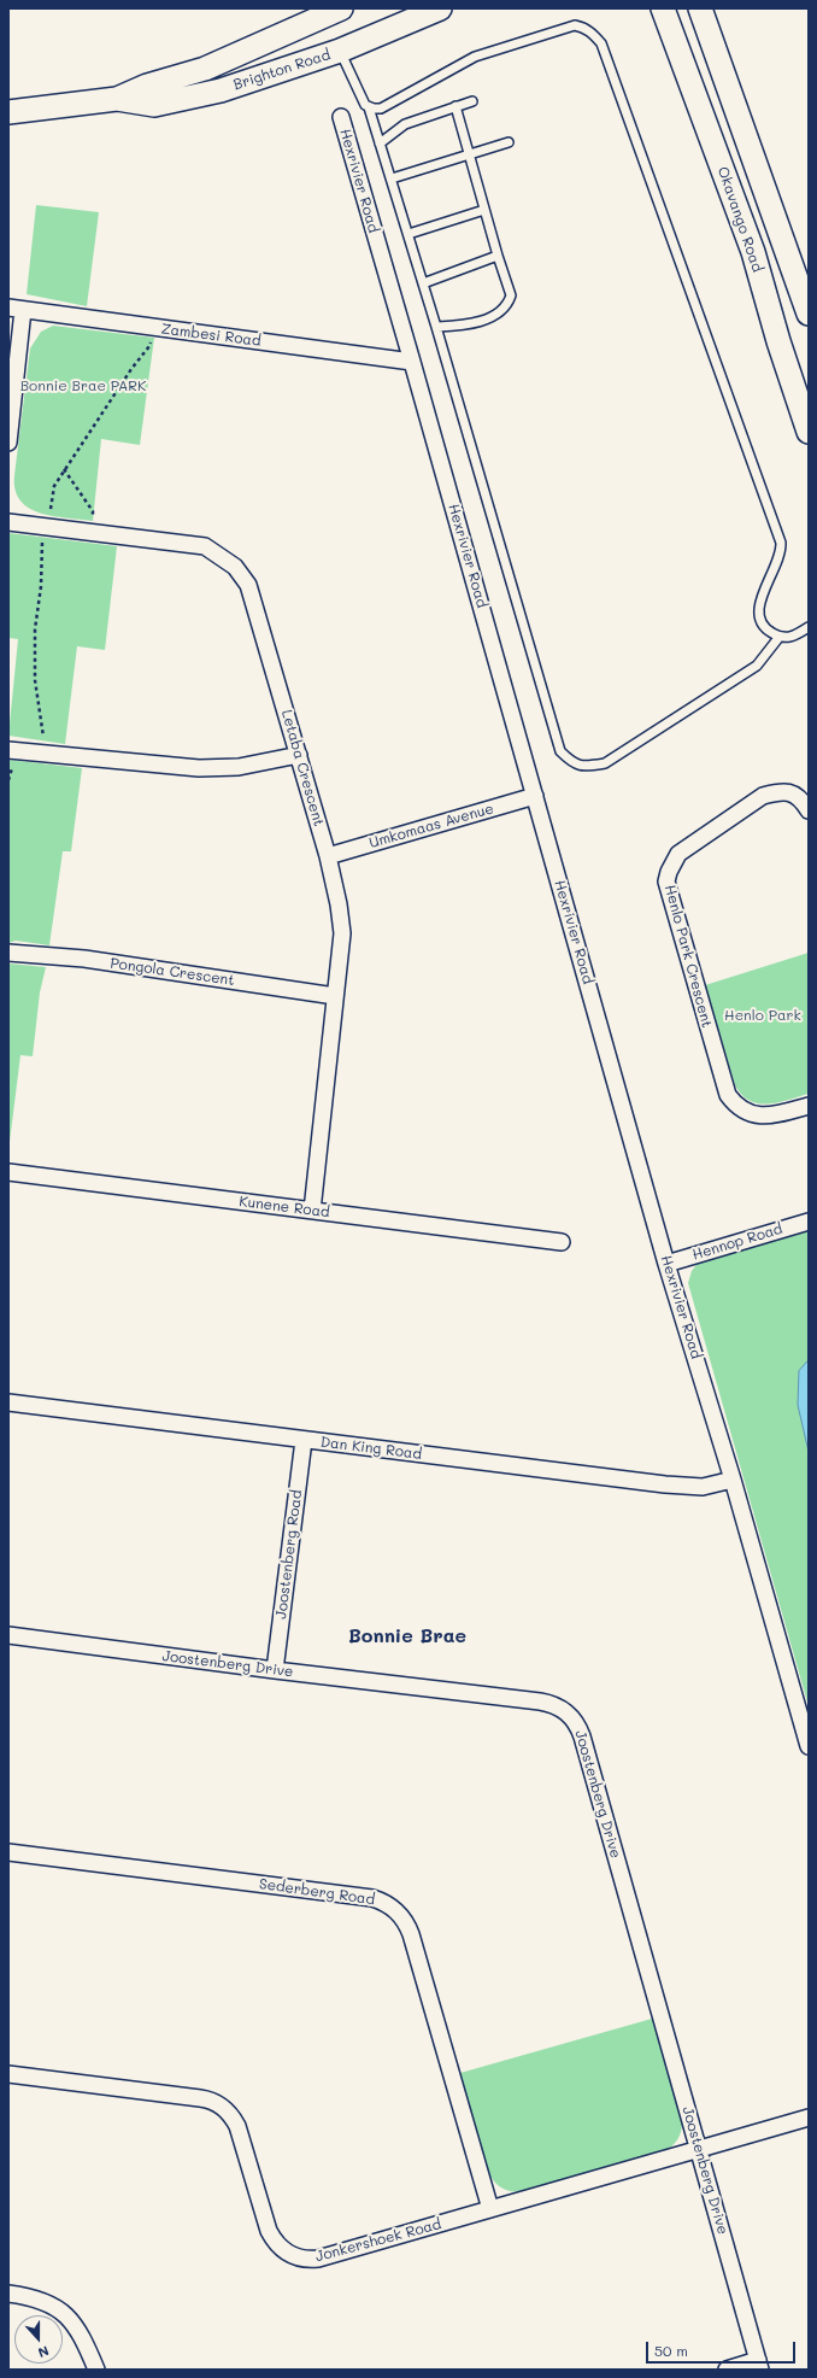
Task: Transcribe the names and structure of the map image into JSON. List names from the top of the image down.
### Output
{
  "streets": {
    "main road": ["Brighton Road", "Okavango Road"],
    "street": [
      "Hexrivier Road",
      "Zambesi Road",
      "Letaba Crescent",
      "Umkomaas Avenue",
      "Henlo Park Crescent",
      "Pongola Crescent",
      "Kunene Road",
      "Hennop Road",
      "Dan King Road",
      "Joostenberg Road",
      "Joostenberg Drive",
      "Sederberg Road",
      "Jonkershoek Road"
    ]
  },
  "crossings": [
    ["Hexrivier Road", "Zambesi Road"],
    ["Hexrivier Road", "Umkomaas Avenue"],
    ["Hexrivier Road", "Hennop Road"],
    ["Hexrivier Road", "Dan King Road"],
    ["Letaba Crescent", "Umkomaas Avenue"],
    ["Letaba Crescent", "Pongola Crescent"],
    ["Letaba Crescent", "Kunene Road"],
    ["Dan King Road", "Joostenberg Road"],
    ["Joostenberg Road", "Joostenberg Drive"],
    ["Joostenberg Drive", "Jonkershoek Road"],
    ["Sederberg Road", "Jonkershoek Road"]
  ],
  "districts": ["Bonnie Brae"],
  "parks": ["Bonnie Brae PARK", "Henlo Park"],
  "scale_bar": "50 m",
  "north": "bottom"
}
